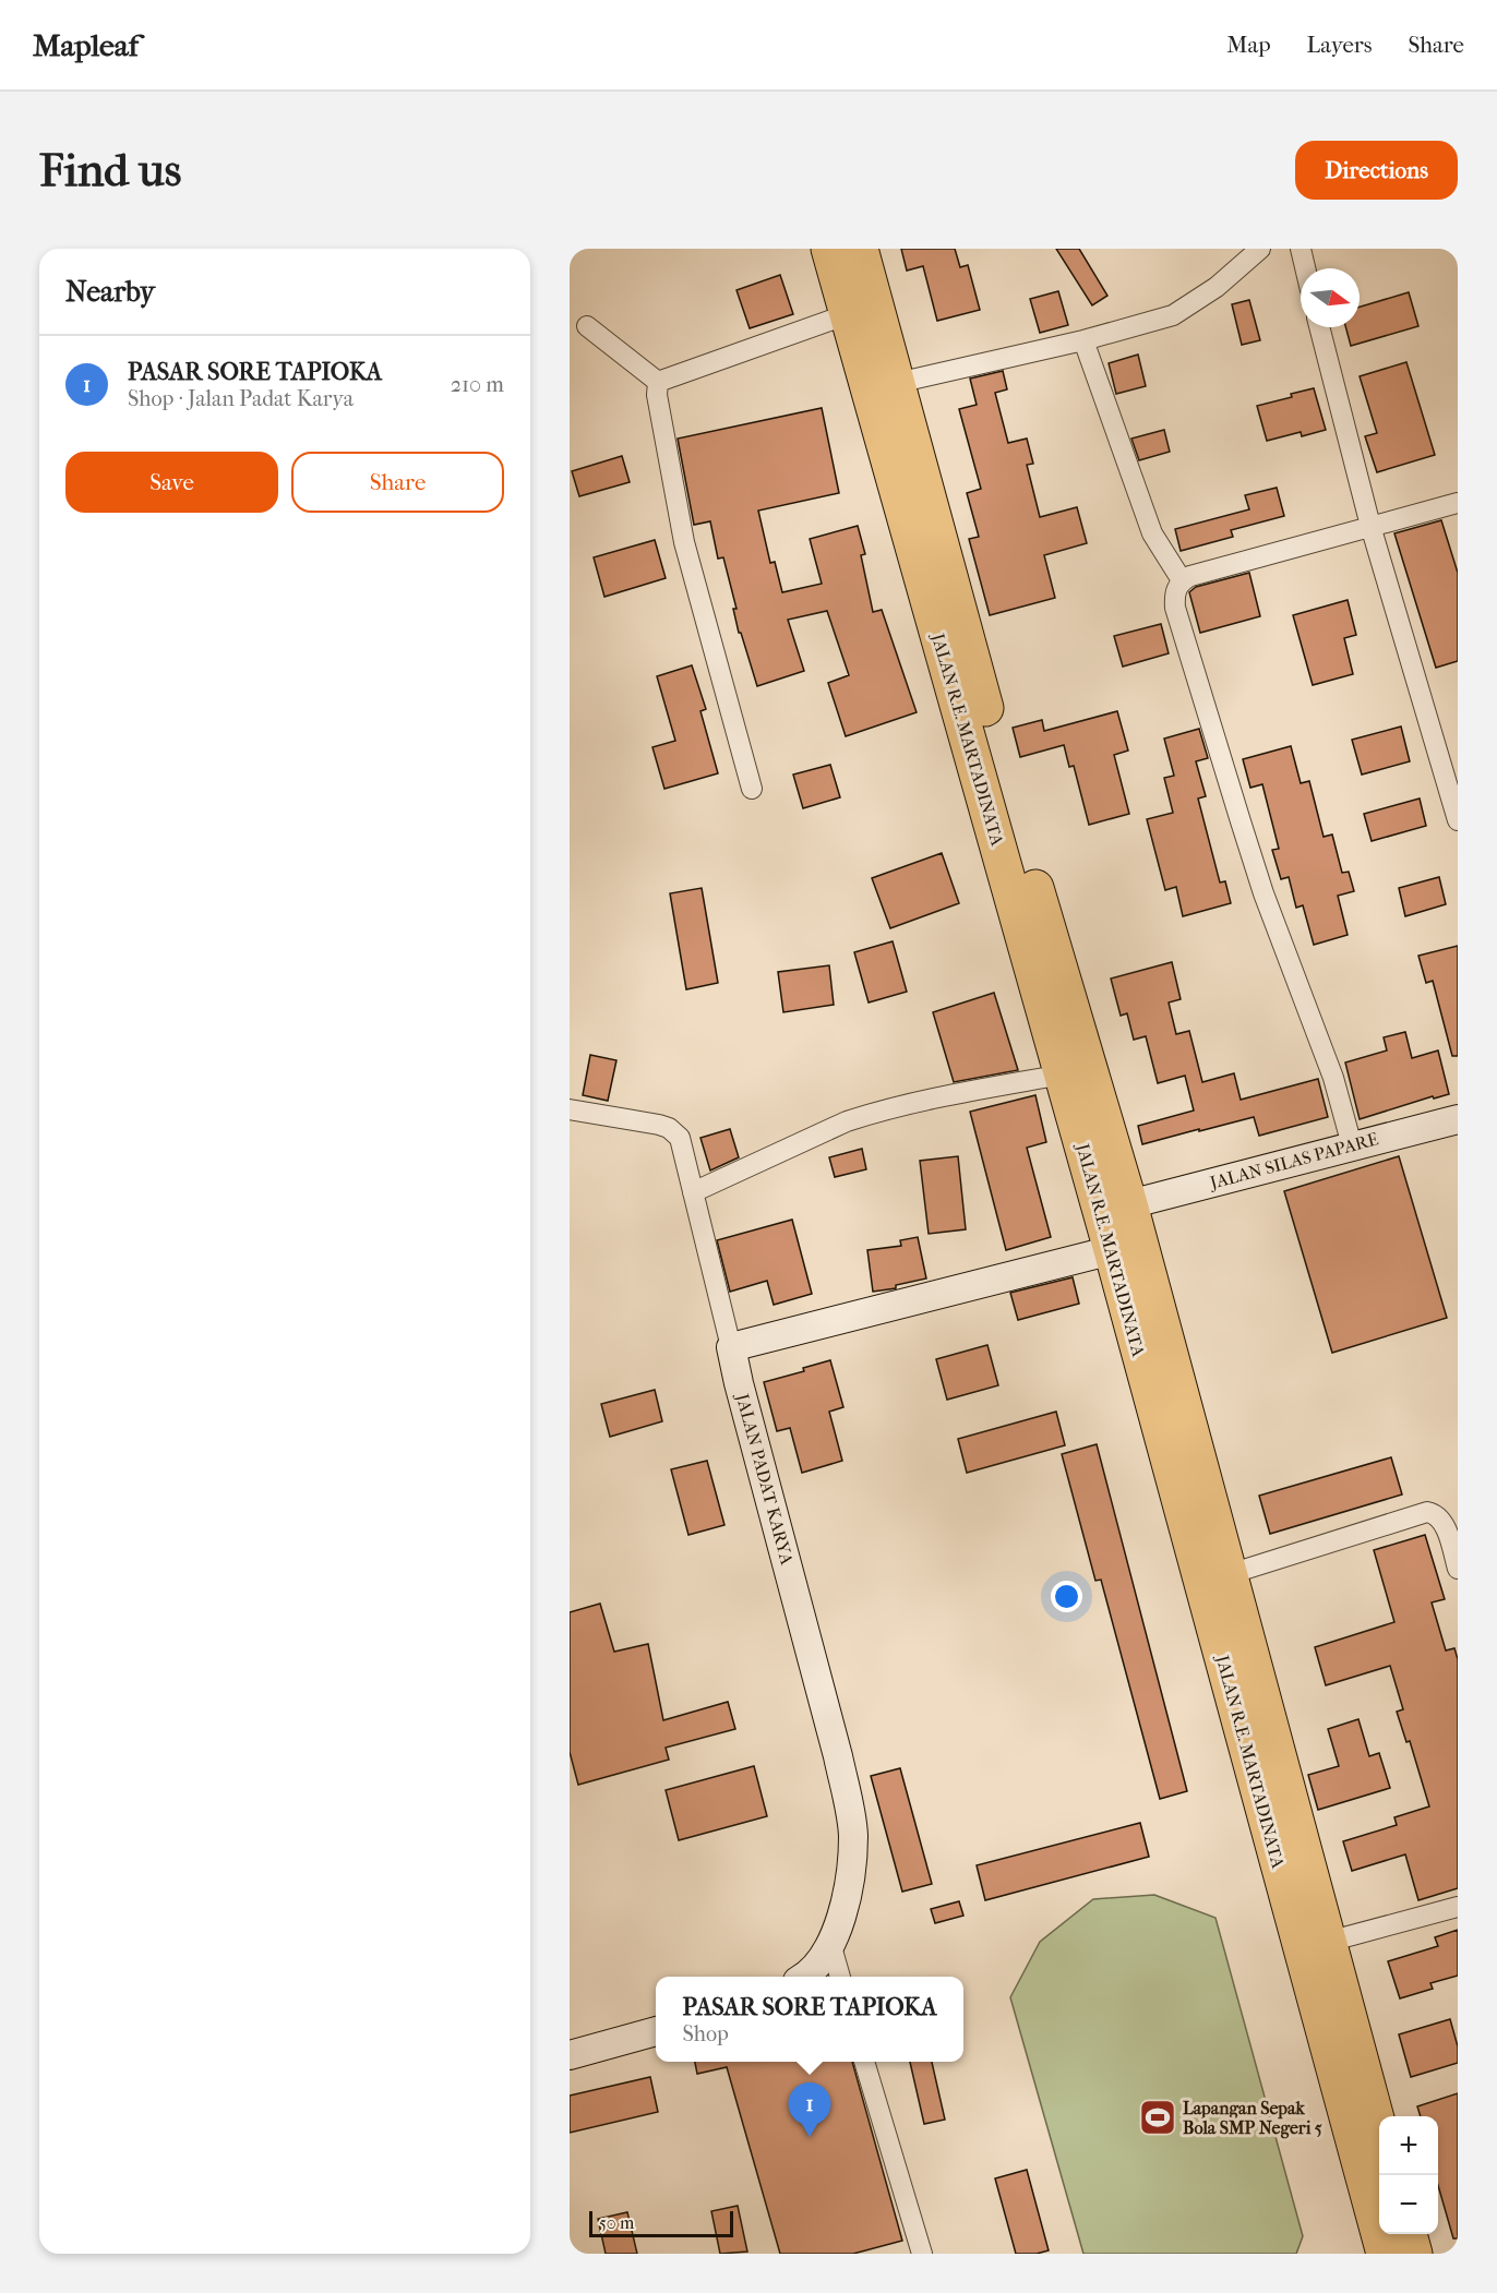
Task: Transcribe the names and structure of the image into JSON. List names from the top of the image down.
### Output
{
  "streets": {
    "highway": ["JALAN R.E. MARTADINATA"],
    "street": ["JALAN SILAS PAPARE", "JALAN PADAT KARYA"]
  },
  "crossings": [
    ["JALAN R.E. MARTADINATA", "JALAN SILAS PAPARE"]
  ],
  "places": {
    "sports": ["Lapangan Sepak Bola SMP Negeri 5"]
  },
  "scale_bar": "50 m",
  "north": "right",
  "page": {
    "header": "Mapleaf",
    "nav": ["Map", "Layers", "Share"],
    "buttons": [
      "Directions",
      ["Save", "Share"]
    ],
    "title": "Find us",
    "heading": "Nearby",
    "list": [
      {
        "mark": "1",
        "name": "PASAR SORE TAPIOKA",
        "note": "Shop · Jalan Padat Karya",
        "value": "210 m"
      }
    ],
    "popup": ["PASAR SORE TAPIOKA", "Shop"],
    "pins": "1",
    "map_buttons": ["+", "−"],
    "scale": "50 m"
  }
}
